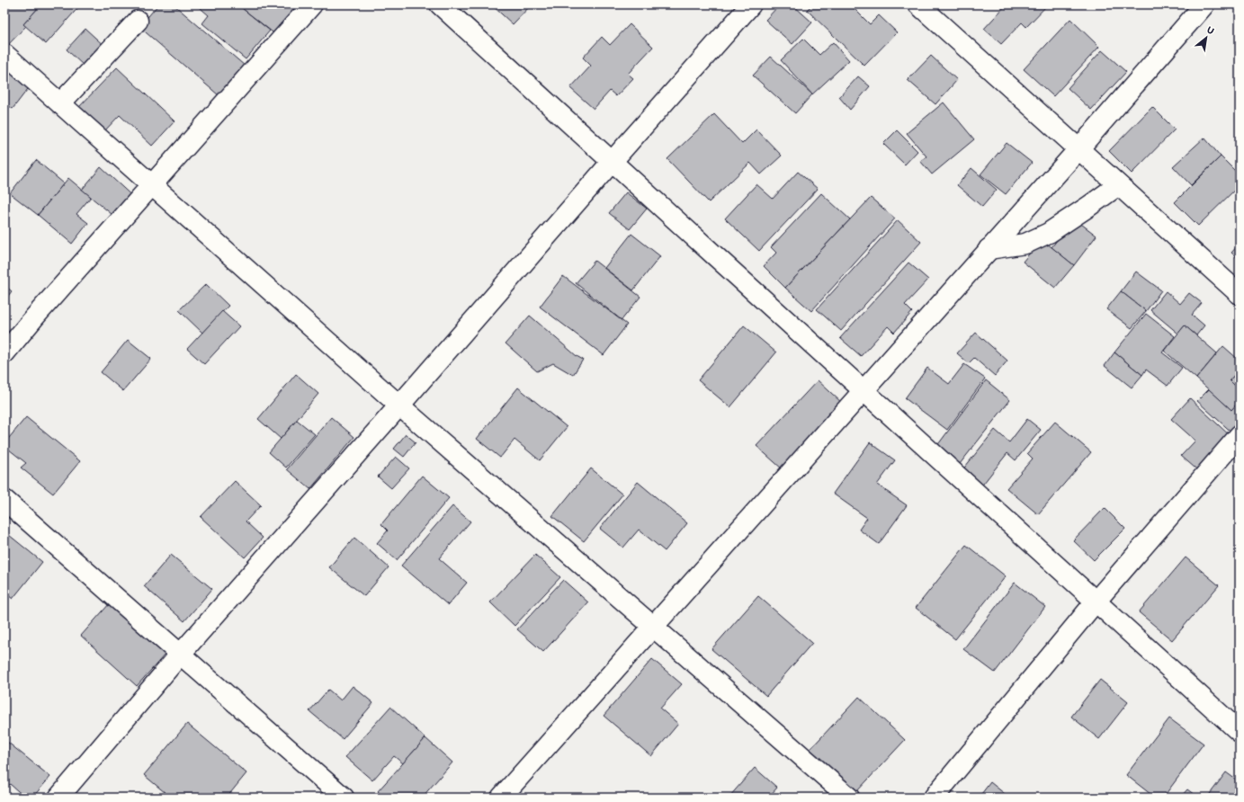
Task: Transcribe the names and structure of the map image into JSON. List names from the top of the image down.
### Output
{
  "north": "top right"
}
